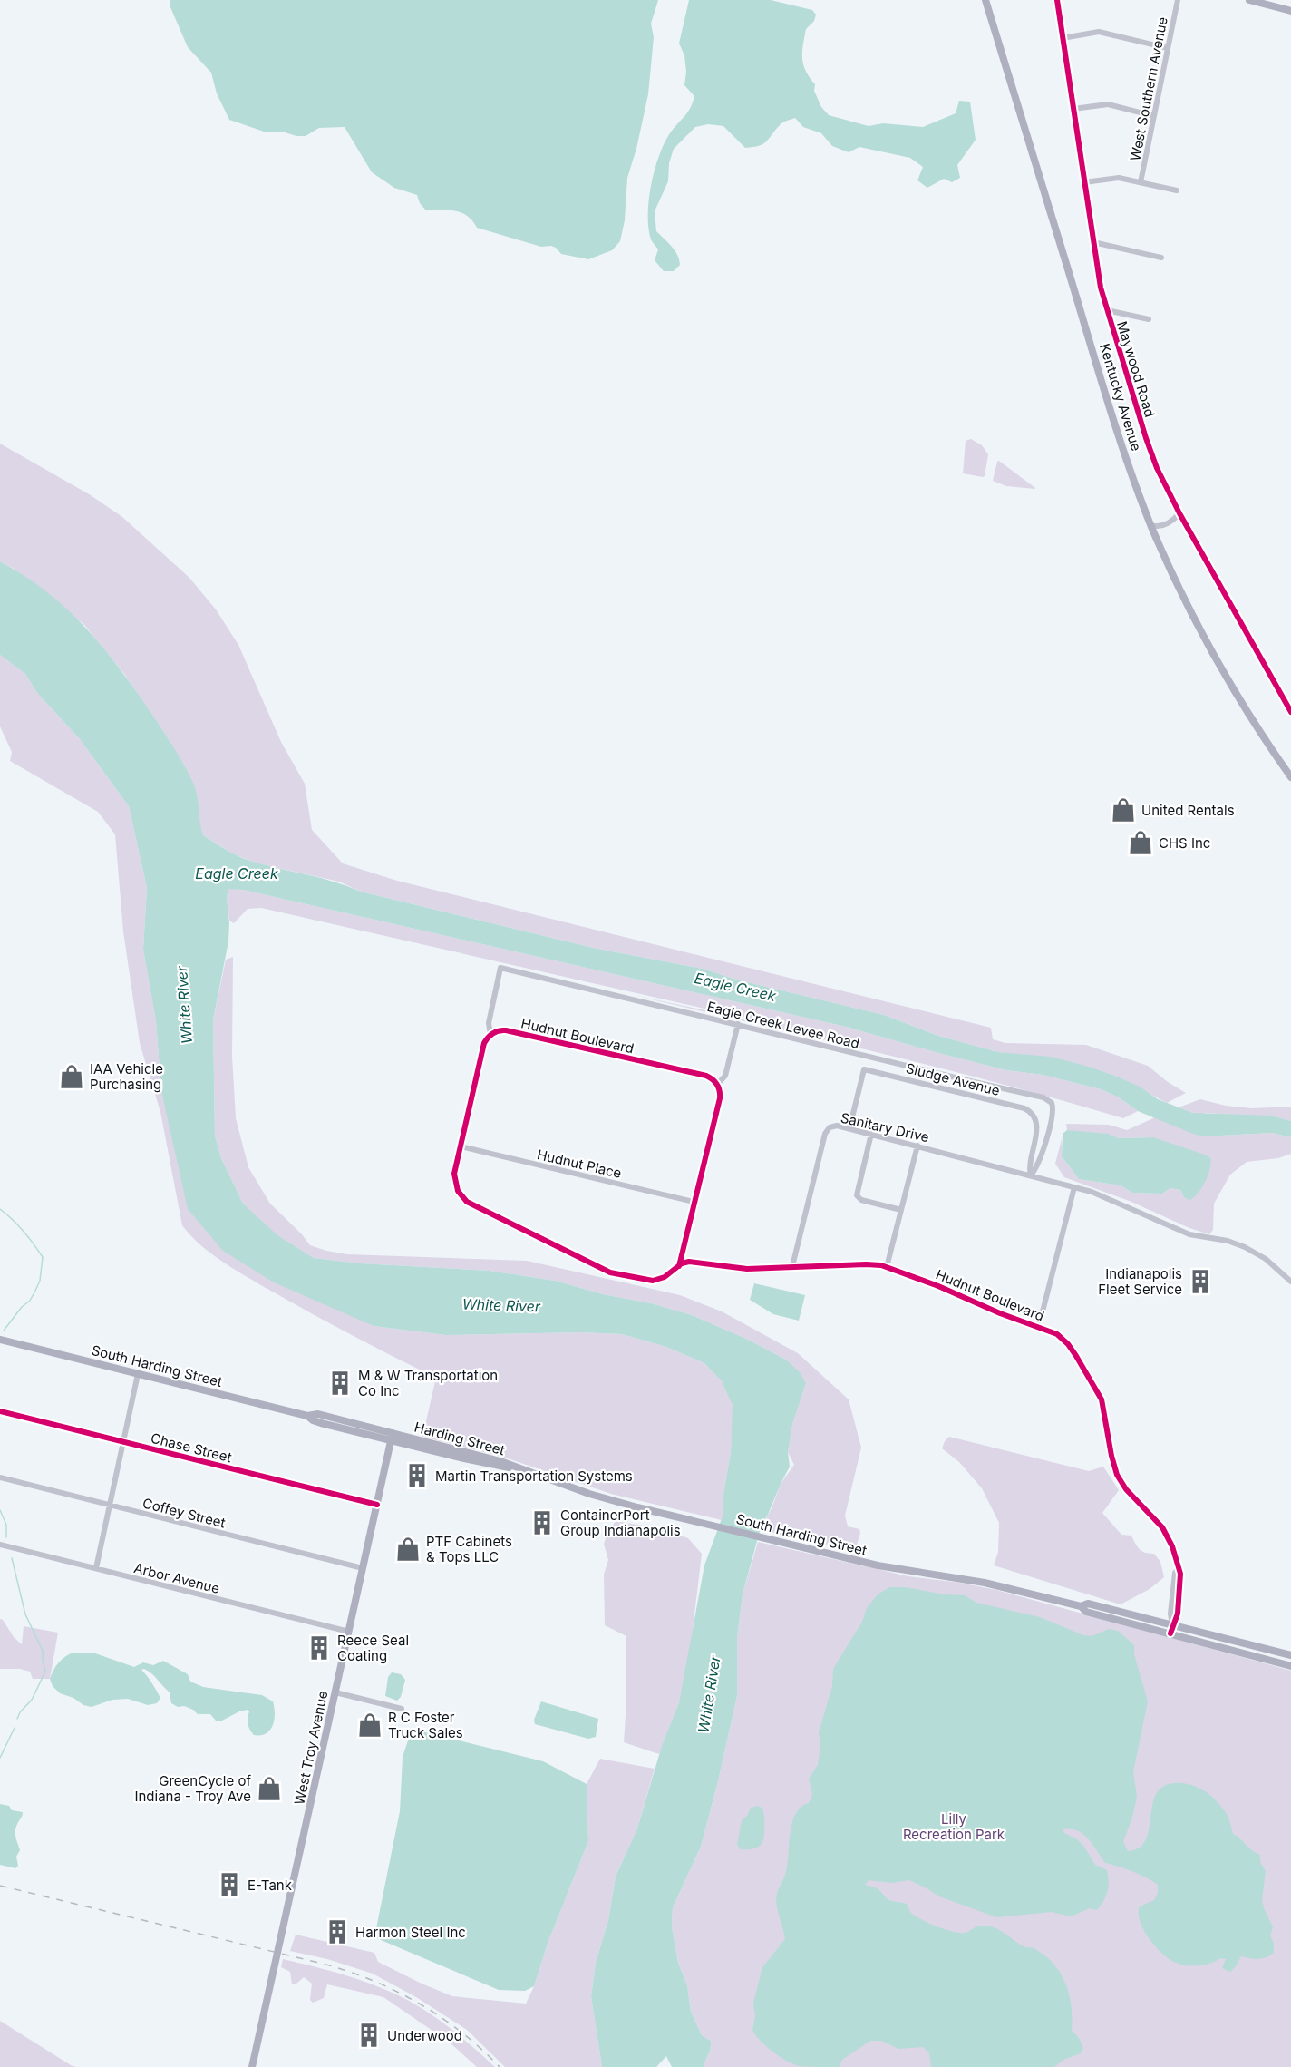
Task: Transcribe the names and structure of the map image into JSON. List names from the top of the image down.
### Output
{
  "streets": {
    "main road": [
      "Kentucky Avenue",
      "South Harding Street",
      "Harding Street",
      "West Troy Avenue"
    ],
    "street": [
      "West Southern Avenue",
      "Maywood Road",
      "Eagle Creek Levee Road",
      "Hudnut Boulevard",
      "Sludge Avenue",
      "Sanitary Drive",
      "Hudnut Place",
      "Chase Street",
      "Coffey Street",
      "Arbor Avenue"
    ]
  },
  "crossings": [
    ["Eagle Creek Levee Road", "Hudnut Boulevard"],
    ["Eagle Creek Levee Road", "Sludge Avenue"],
    ["Eagle Creek Levee Road", "Sanitary Drive"],
    ["Hudnut Boulevard", "Sanitary Drive"],
    ["Hudnut Boulevard", "Hudnut Place"],
    ["Hudnut Boulevard", "South Harding Street"],
    ["Sludge Avenue", "Sanitary Drive"],
    ["South Harding Street", "Harding Street"],
    ["Harding Street", "West Troy Avenue"],
    ["Chase Street", "West Troy Avenue"],
    ["Coffey Street", "West Troy Avenue"],
    ["Arbor Avenue", "West Troy Avenue"]
  ],
  "water": ["Eagle Creek", "White River"],
  "parks": ["Lilly Recreation Park"],
  "places": {
    "shop": [
      "United Rentals",
      "CHS Inc",
      "IAA Vehicle Purchasing",
      "PTF Cabinets & Tops LLC",
      "R C Foster Truck Sales",
      "GreenCycle of Indiana - Troy Ave"
    ],
    "building": [
      "Indianapolis Fleet Service",
      "M & W Transportation Co Inc",
      "Martin Transportation Systems",
      "ContainerPort Group Indianapolis",
      "Reece Seal Coating",
      "E-Tank",
      "Harmon Steel Inc",
      "Underwood"
    ]
  }
}
